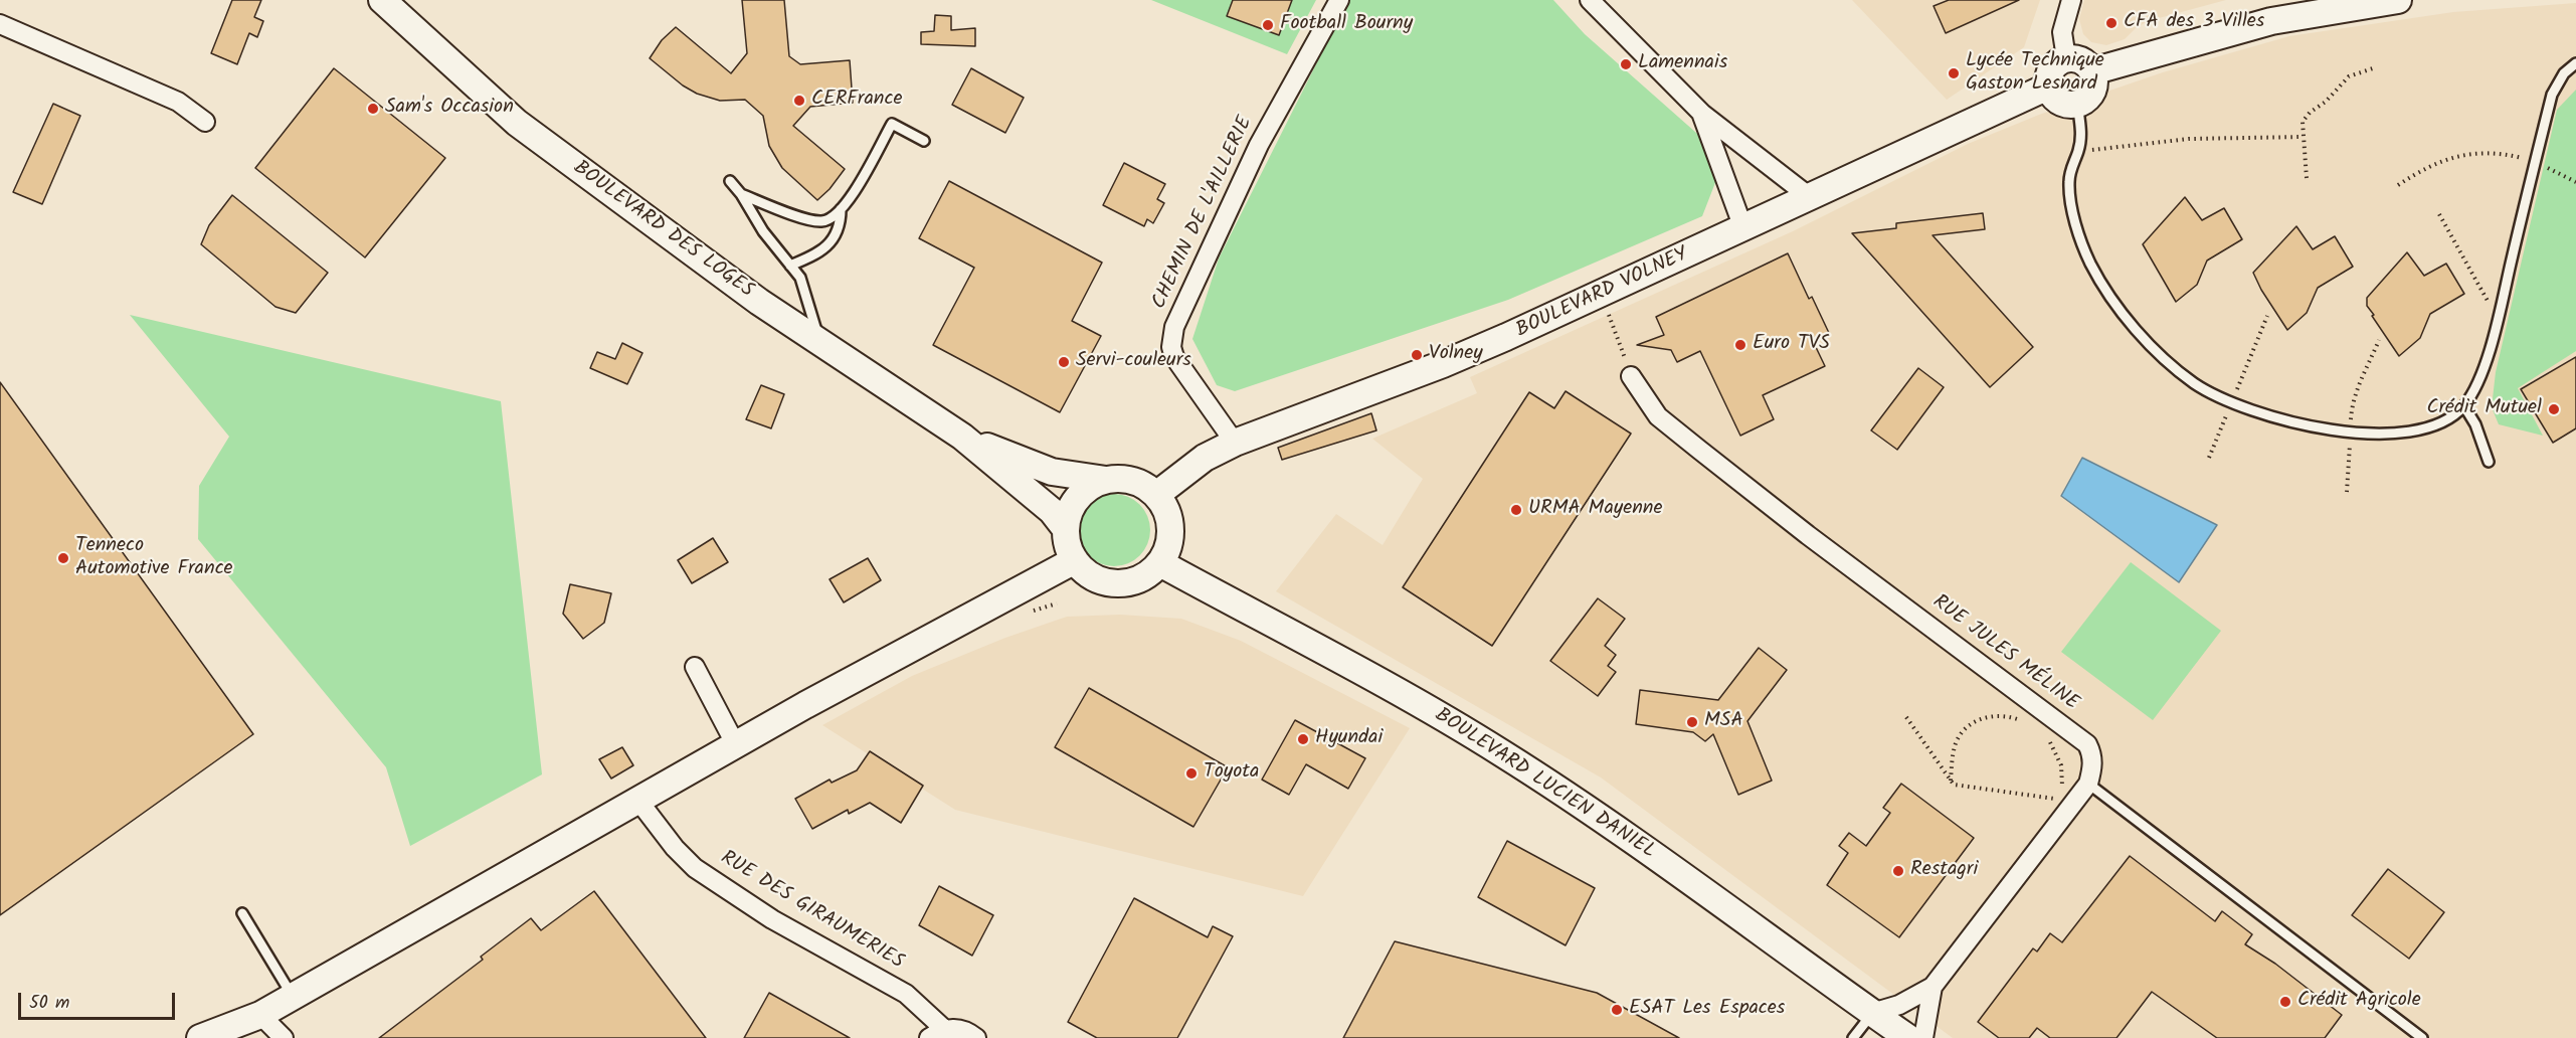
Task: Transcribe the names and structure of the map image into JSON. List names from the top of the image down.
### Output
{
  "streets": {
    "main road": ["BOULEVARD DES LOGES", "BOULEVARD VOLNEY", "BOULEVARD LUCIEN DANIEL"],
    "street": ["CHEMIN DE L'AILLERIE", "RUE JULES MÉLINE", "RUE DES GIRAUMERIES"]
  },
  "crossings": [
    ["CHEMIN DE L'AILLERIE", "BOULEVARD VOLNEY"],
    ["BOULEVARD DES LOGES", "BOULEVARD VOLNEY"],
    ["BOULEVARD DES LOGES", "BOULEVARD LUCIEN DANIEL"],
    ["BOULEVARD VOLNEY", "BOULEVARD LUCIEN DANIEL"]
  ],
  "places": [
    "CFA des 3 Villes",
    "Football Bourny",
    "Lamennais",
    "Lycée Technique Gaston Lesnard",
    "CERFrance",
    "Sam's Occasion",
    "Euro TVS",
    "Volney",
    "Servi-couleurs",
    "Crédit Mutuel",
    "URMA Mayenne",
    "Tenneco Automotive France",
    "MSA",
    "Hyundai",
    "Toyota",
    "Restagri",
    "Crédit Agricole",
    "ESAT Les Espaces"
  ],
  "scale_bar": "50 m"
}
